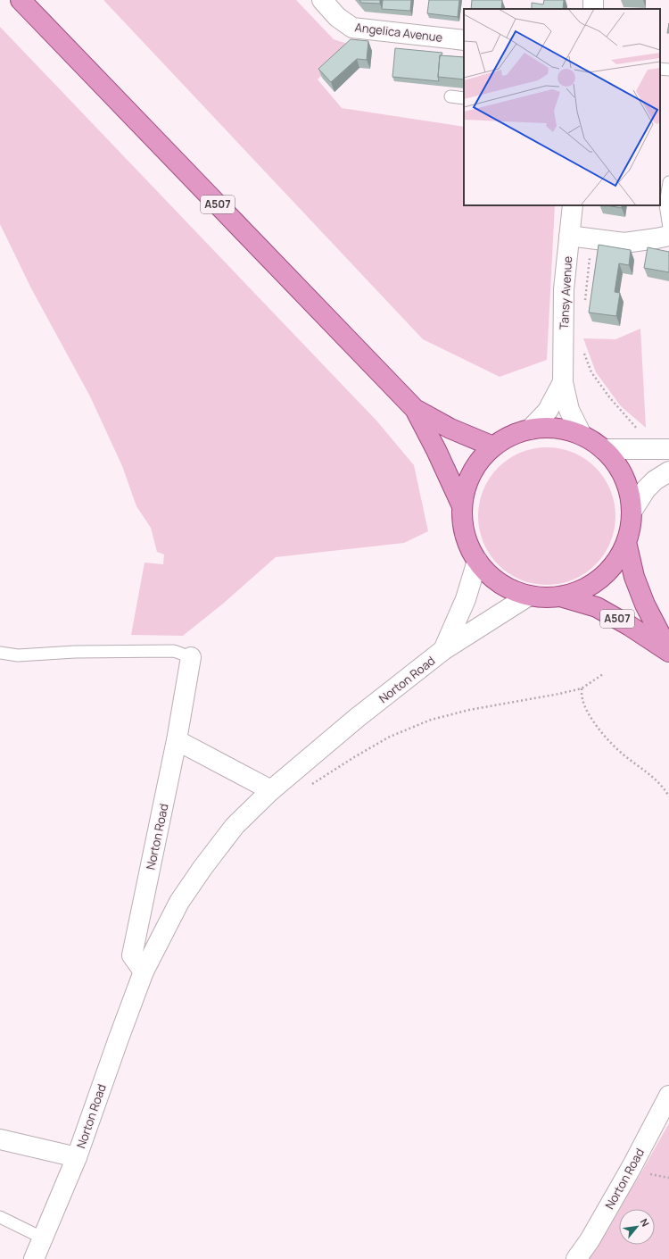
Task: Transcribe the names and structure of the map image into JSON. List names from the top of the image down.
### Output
{
  "streets": {
    "main road": ["A507"],
    "street": ["Angelica Avenue", "Tansy Avenue", "Norton Road"]
  },
  "north": "top right"
}
